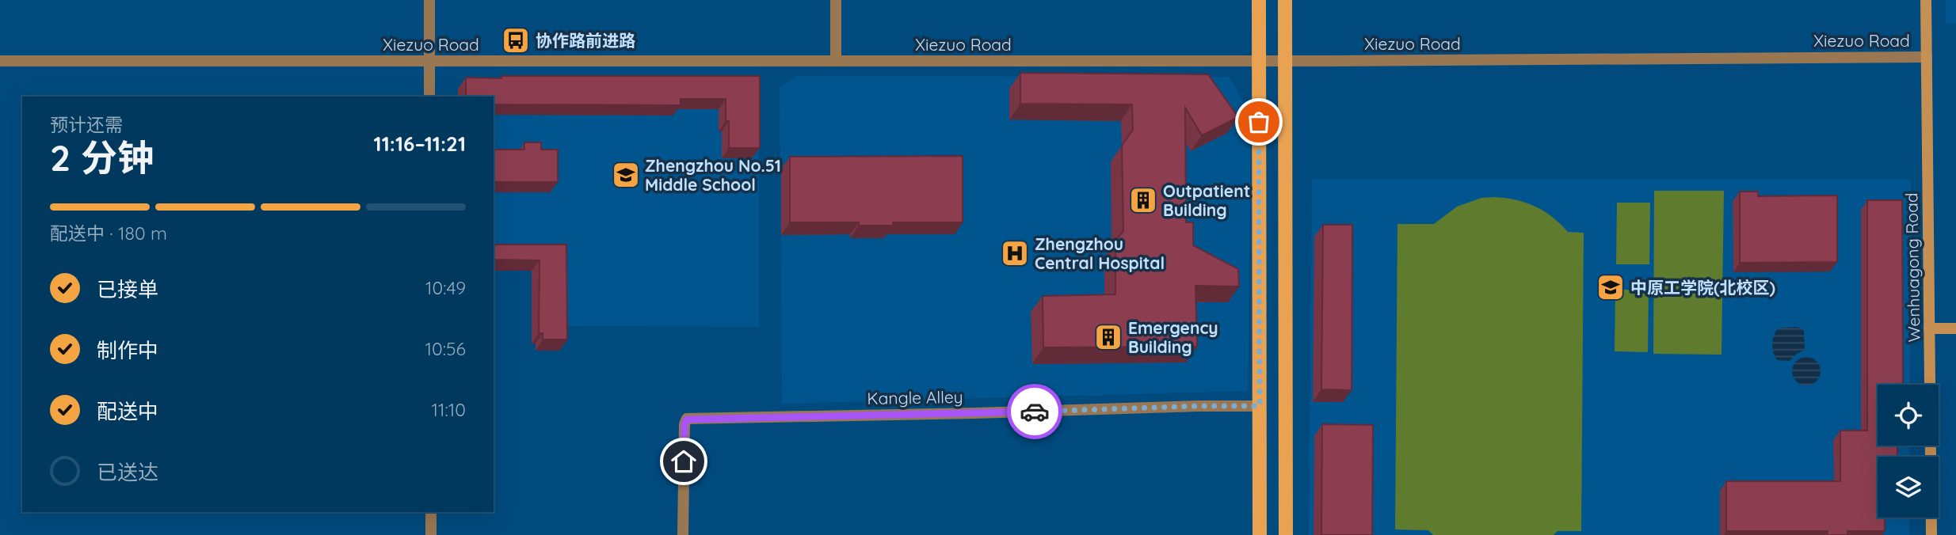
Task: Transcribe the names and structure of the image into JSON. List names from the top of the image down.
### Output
{
  "streets": {
    "street": ["Xiezuo Road", "Wenhuagong Road", "Kangle Alley"]
  },
  "crossings": [
    ["Xiezuo Road", "Wenhuagong Road"]
  ],
  "places": {
    "bus stop": ["协作路前进路"],
    "school or university": ["Zhengzhou No.51 Middle School", "中原工学院(北校区)"],
    "building": ["Outpatient Building", "Emergency Building"],
    "hospital": ["Zhengzhou Central Hospital"]
  },
  "page": {
    "heading": ["2 分钟", "预计还需", "11:16–11:21"],
    "bar": "配送中 · 180 m",
    "list": [
      ["已接单", "10:49"],
      ["制作中", "10:56"],
      ["配送中", "11:10"],
      "已送达"
    ]
  }
}
